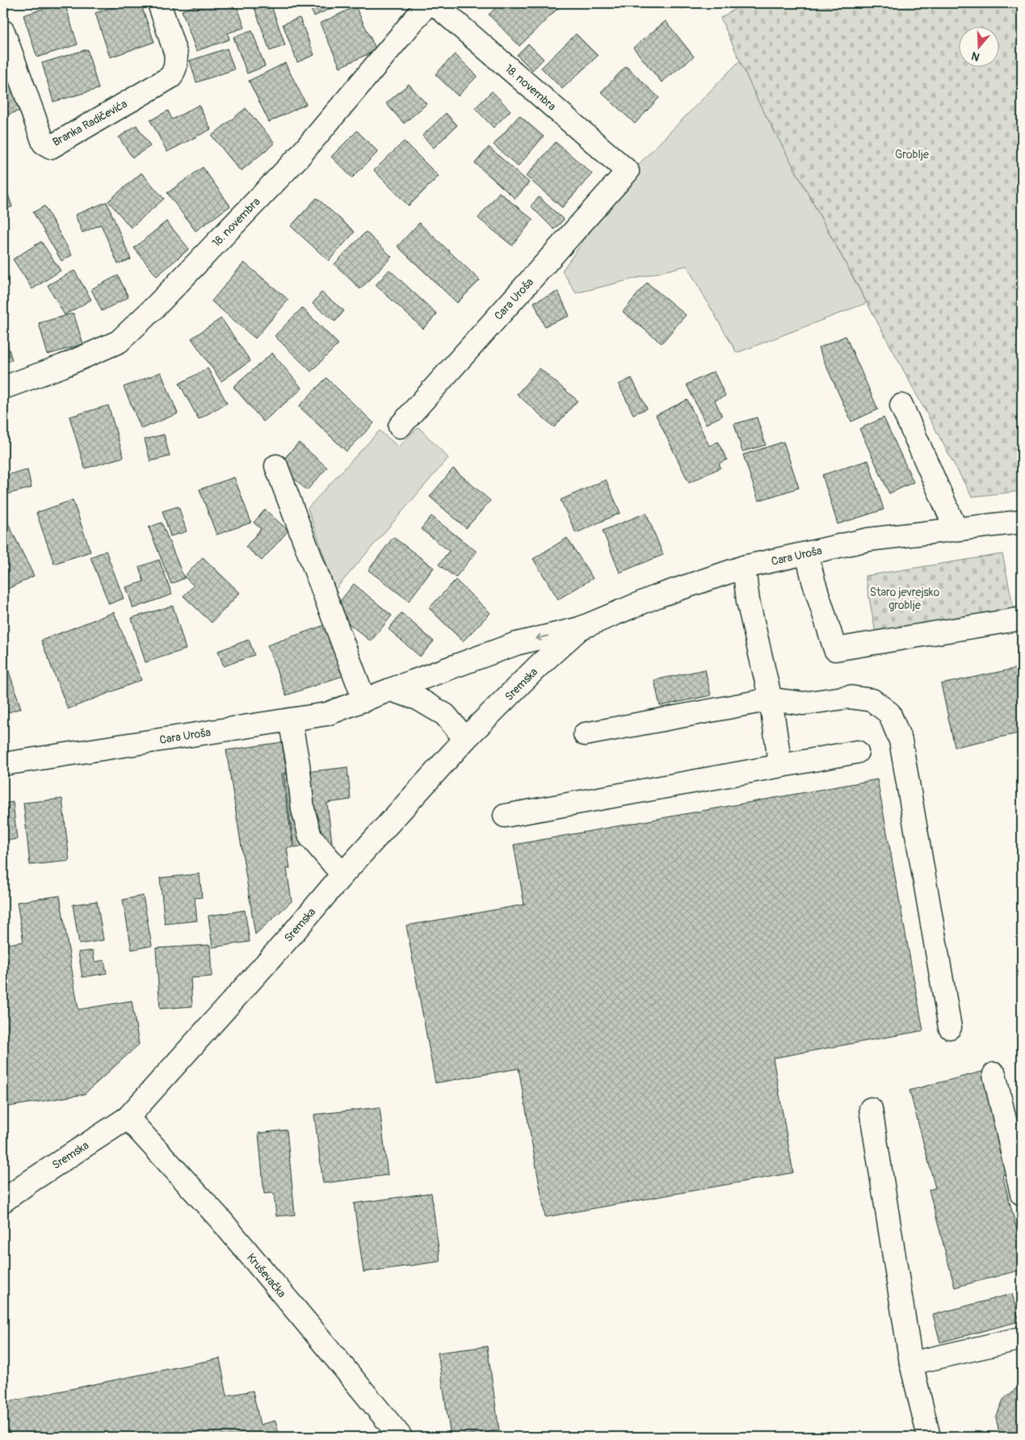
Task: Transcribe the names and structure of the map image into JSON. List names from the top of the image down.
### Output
{
  "streets": {
    "street": [
      "18. novembra",
      "Branka Radičevića",
      "Cara Uroša",
      "Sremska",
      "Kruševačka"
    ]
  },
  "crossings": [
    ["18. novembra", "Cara Uroša"],
    ["Cara Uroša", "Sremska"],
    ["Sremska", "Kruševačka"]
  ],
  "parks": ["Groblje", "Staro jevrejsko groblje"],
  "north": "bottom"
}
